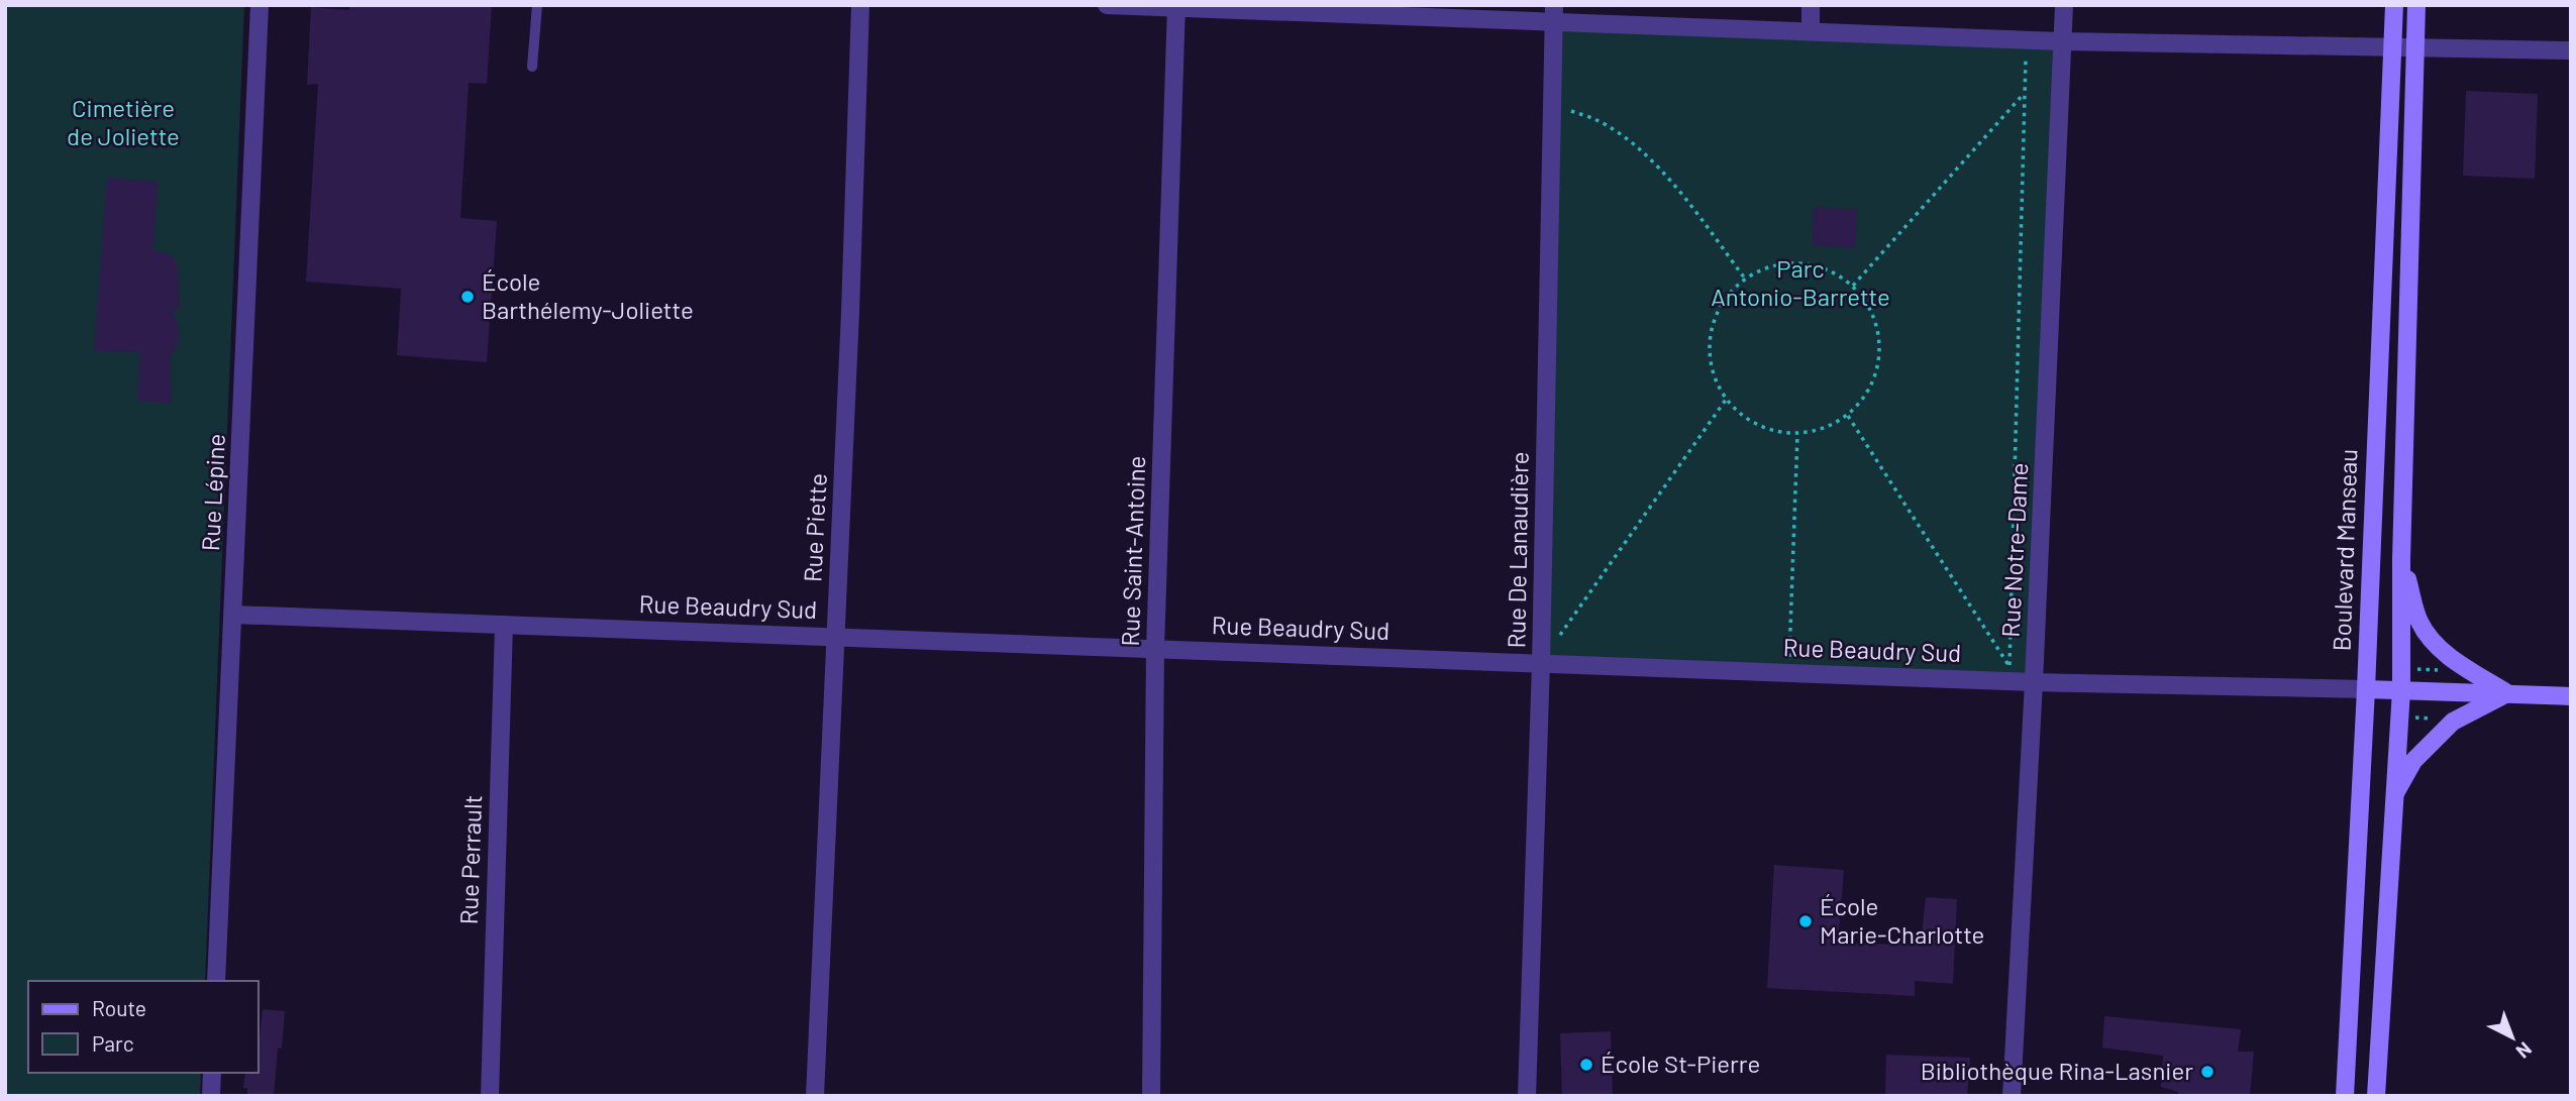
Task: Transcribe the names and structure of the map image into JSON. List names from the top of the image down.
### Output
{
  "streets": {
    "main road": ["Boulevard Manseau"],
    "street": [
      "Rue Lépine",
      "Rue Piette",
      "Rue De Lanaudière",
      "Rue Notre-Dame",
      "Rue Saint-Antoine",
      "Rue Beaudry Sud",
      "Rue Perrault"
    ]
  },
  "crossings": [
    ["Rue Lépine", "Rue Beaudry Sud"],
    ["Rue Piette", "Rue Beaudry Sud"],
    ["Rue De Lanaudière", "Rue Beaudry Sud"],
    ["Rue Notre-Dame", "Rue Beaudry Sud"],
    ["Boulevard Manseau", "Rue Beaudry Sud"],
    ["Rue Saint-Antoine", "Rue Beaudry Sud"],
    ["Rue Beaudry Sud", "Rue Perrault"]
  ],
  "parks": ["Cimetière de Joliette", "Parc Antonio-Barrette"],
  "places": [
    "École Barthélemy-Joliette",
    "École Marie-Charlotte",
    "École St-Pierre",
    "Bibliothèque Rina-Lasnier"
  ],
  "legend": ["Route", "Parc"],
  "north": "bottom right"
}
